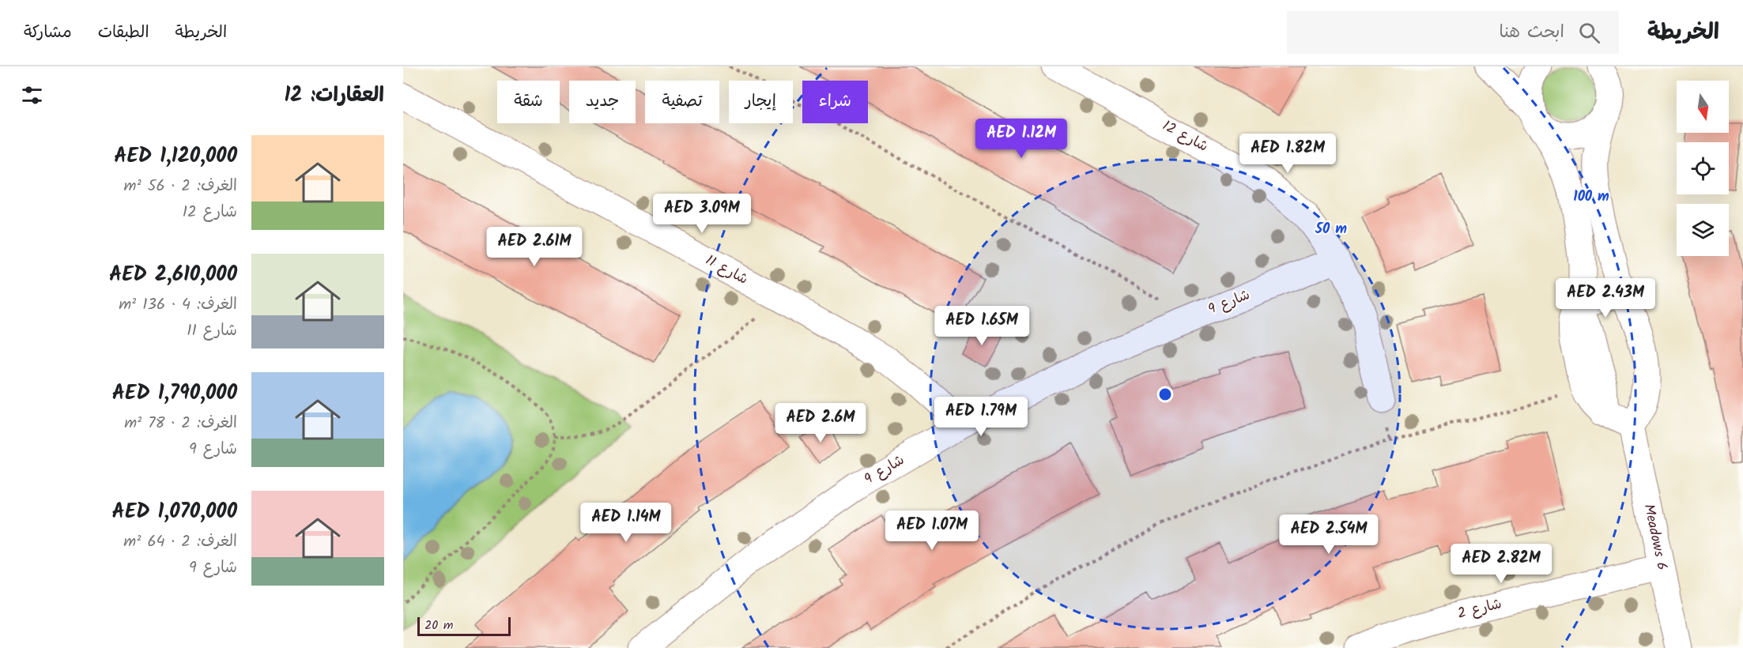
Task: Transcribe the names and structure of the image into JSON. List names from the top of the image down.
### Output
{
  "streets": {
    "street": [
      "شارع 12",
      "شارع 11",
      "شارع 9",
      "Meadows 6",
      "شارع 2"
    ]
  },
  "crossings": [
    ["شارع 12", "شارع 9"],
    ["شارع 11", "شارع 9"],
    ["Meadows 6", "شارع 2"]
  ],
  "scale_bar": "20 m",
  "north": "bottom",
  "page": {
    "header": "الخريطة",
    "search": "ابحث هنا",
    "nav": ["الخريطة", "الطبقات", "مشاركة"],
    "heading": "العقارات: 12",
    "chip": [
      "شراء",
      "إيجار",
      "تصفية",
      "جديد",
      "شقة"
    ],
    "price": [
      "AED 1.12M",
      "AED 1.82M",
      "AED 3.09M",
      "AED 2.61M",
      "AED 2.43M",
      "AED 1.65M",
      "AED 1.79M",
      "AED 2.6M",
      "AED 1.14M",
      "AED 1.07M",
      "AED 2.54M",
      "AED 2.82M"
    ],
    "list": [
      {
        "name": "AED 1,120,000",
        "note": "الغرف: 2 · 56 m² · شارع 12"
      },
      {
        "name": "AED 2,610,000",
        "note": "الغرف: 4 · 136 m² · شارع 11"
      },
      {
        "name": "AED 1,790,000",
        "note": "الغرف: 2 · 78 m² · شارع 9"
      },
      {
        "name": "AED 1,070,000",
        "note": "الغرف: 2 · 64 m² · شارع 9"
      }
    ],
    "scale": "20 m"
  },
  "rings": ["100 m", "50 m"]
}
